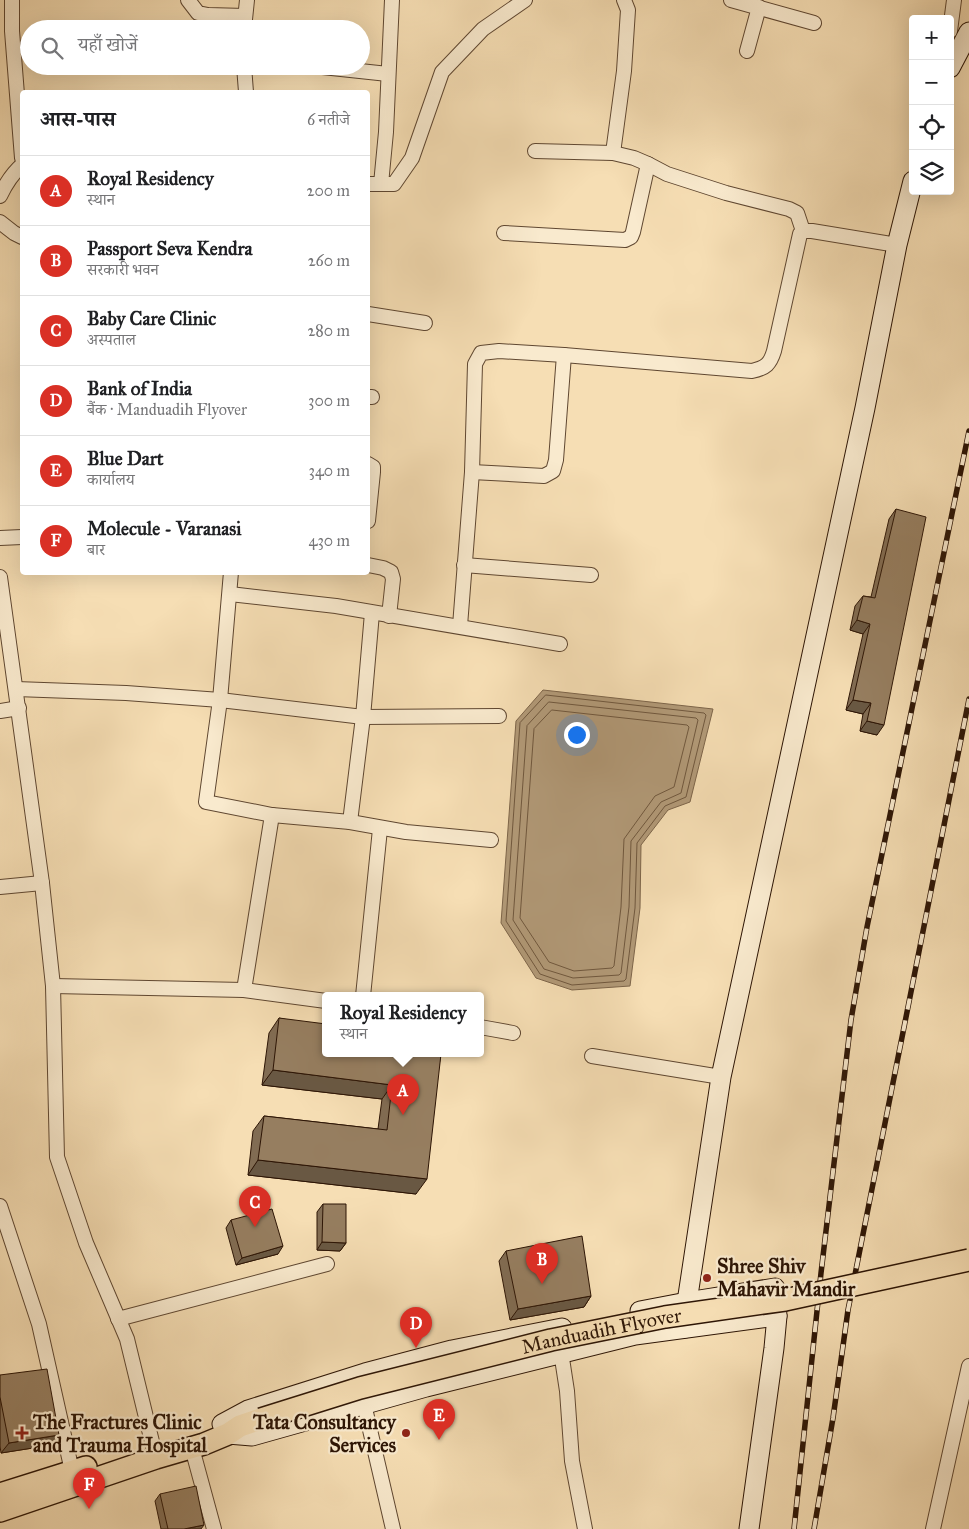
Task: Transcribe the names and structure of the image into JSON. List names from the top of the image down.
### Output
{
  "streets": {
    "main road": ["Manduadih Flyover"]
  },
  "places": {
    "other": ["Shree Shiv Mahavir Mandir", "Tata Consultancy Services"],
    "health": ["The Fractures Clinic and Trauma Hospital"]
  },
  "page": {
    "map_buttons": ["+", "−"],
    "search": "यहाँ खोजें",
    "heading": ["आस-पास", "6 नतीजे"],
    "list": [
      {
        "mark": "A",
        "name": "Royal Residency",
        "note": "स्थान",
        "value": "200 m"
      },
      {
        "mark": "B",
        "name": "Passport Seva Kendra",
        "note": "सरकारी भवन",
        "value": "260 m"
      },
      {
        "mark": "C",
        "name": "Baby Care Clinic",
        "note": "अस्पताल",
        "value": "280 m"
      },
      {
        "mark": "D",
        "name": "Bank of India",
        "note": "बैंक · Manduadih Flyover",
        "value": "300 m"
      },
      {
        "mark": "E",
        "name": "Blue Dart",
        "note": "कार्यालय",
        "value": "340 m"
      },
      {
        "mark": "F",
        "name": "Molecule - Varanasi",
        "note": "बार",
        "value": "430 m"
      }
    ],
    "popup": ["Royal Residency", "स्थान"],
    "pins": [
      "A",
      "C",
      "B",
      "D",
      "E",
      "F"
    ]
  }
}
